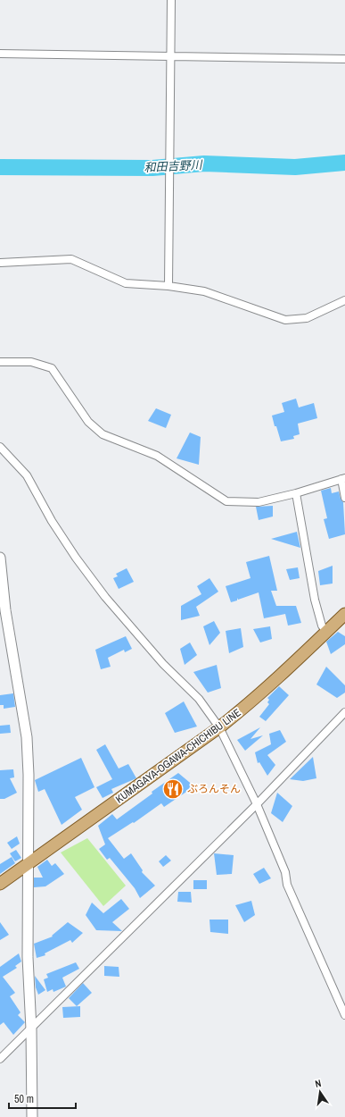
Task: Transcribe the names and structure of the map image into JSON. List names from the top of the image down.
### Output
{
  "streets": {
    "main road": ["KUMAGAYA-OGAWA-CHICHIBU LINE"]
  },
  "water": ["和田吉野川"],
  "places": {
    "restaurant": ["ぶろんそん"]
  },
  "scale_bar": "50 m",
  "north": "top"
}
